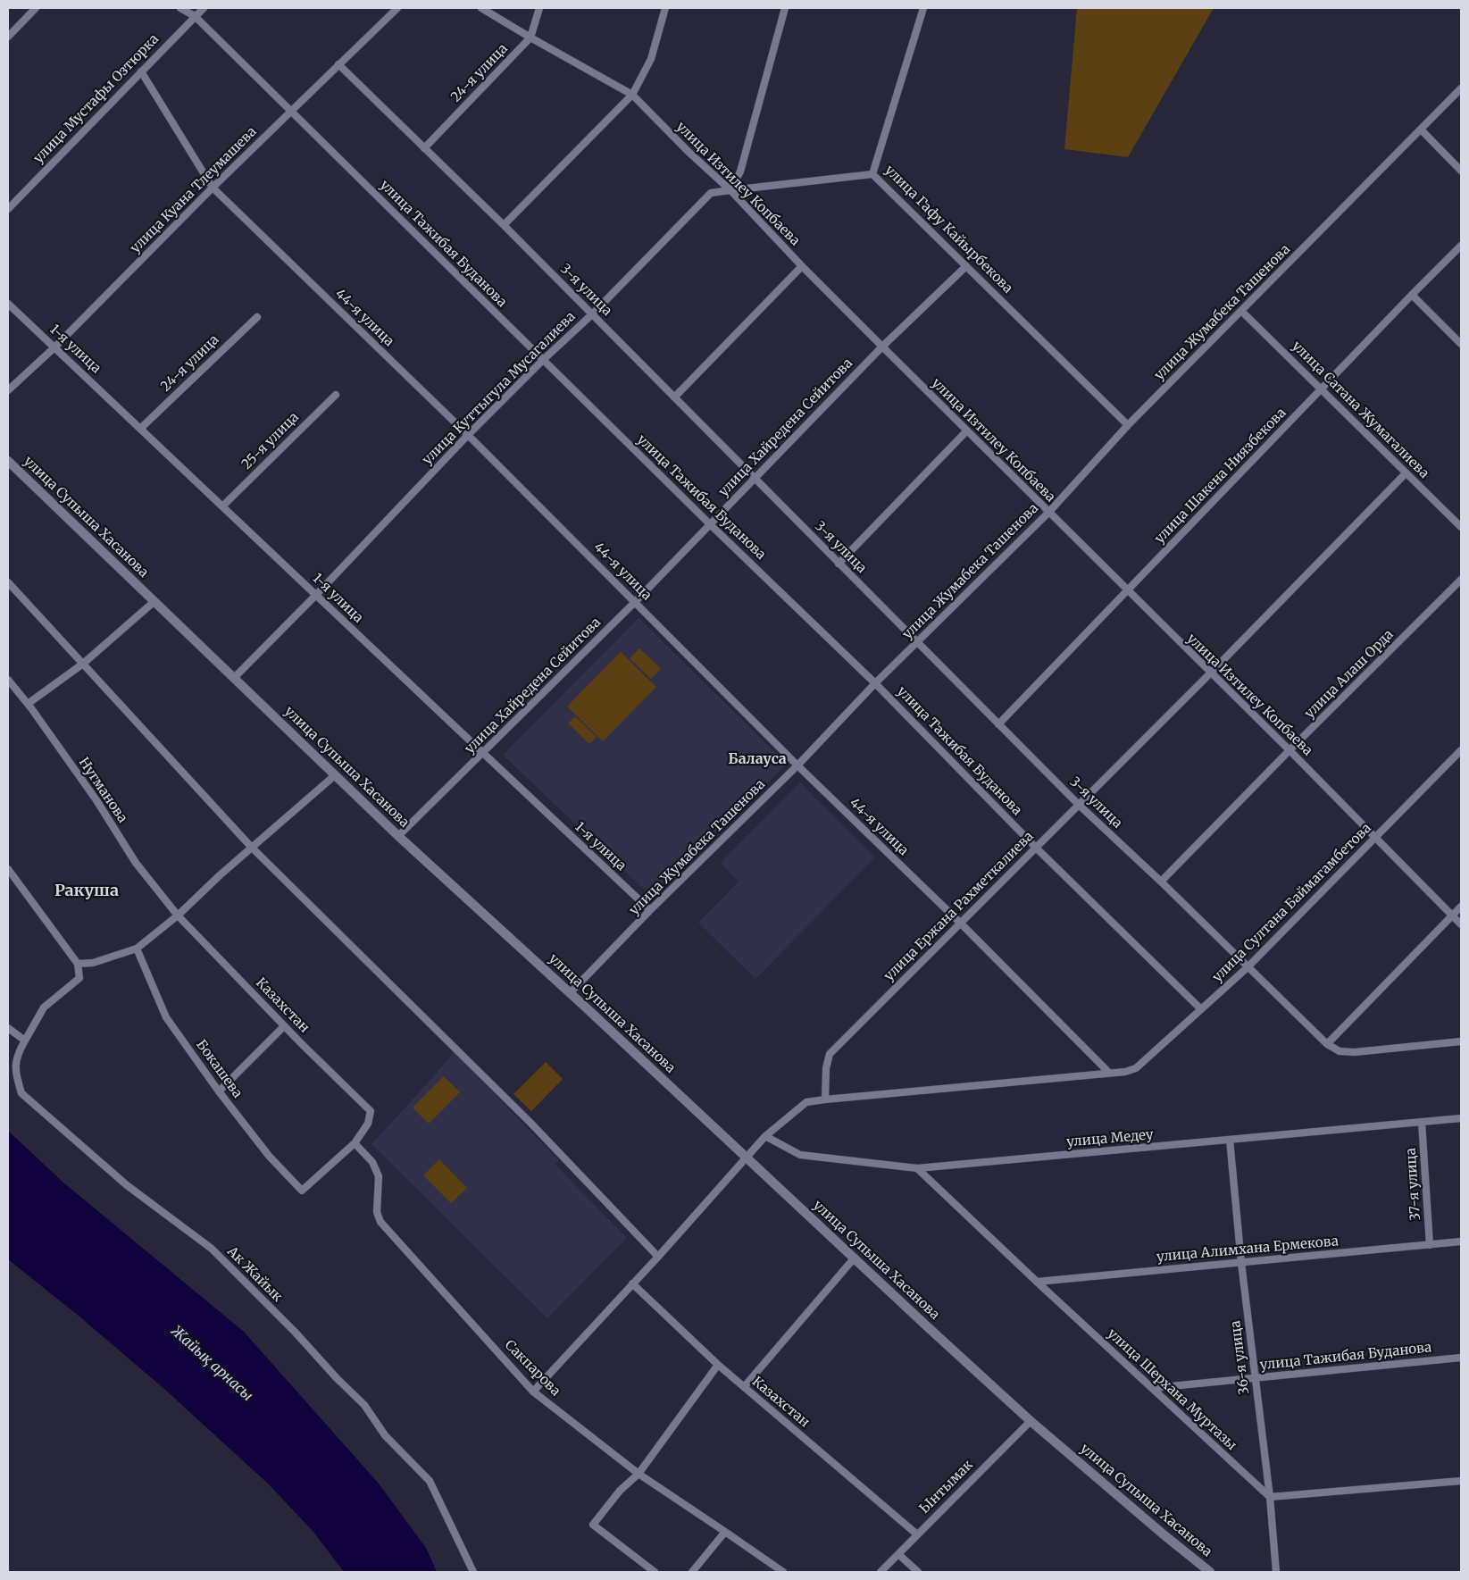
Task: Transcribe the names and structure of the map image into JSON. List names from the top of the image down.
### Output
{
  "streets": {
    "street": [
      "24-я улица",
      "улица Мустафы Озтюрка",
      "улица Изтилеу Копбаева",
      "улица Куана Тлеумашева",
      "улица Гафу Кайырбекова",
      "улица Тажибая Буданова",
      "3-я улица",
      "улица Жумабека Ташенова",
      "44-я улица",
      "1-я улица",
      "улица Куттыгула Мусагалиева",
      "улица Сатана Жумагалиева",
      "улица Хайредена Сейитова",
      "25-я улица",
      "улица Шакена Ниязбекова",
      "улица Супыша Хасанова",
      "улица Алаш Орда",
      "Нугманова",
      "улица Султана Баймагамбетова",
      "улица Ержана Рахметкалиева",
      "Казахстан",
      "Бокашева",
      "улица Медеу",
      "37-я улица",
      "улица Алимхана Ермекова",
      "Ак Жайык",
      "36-я улица",
      "Сакпарова",
      "улица Шерхана Муртазы",
      "Ынтымак"
    ]
  },
  "crossings": [
    ["24-я улица", "улица Изтилеу Копбаева"],
    ["24-я улица", "3-я улица"],
    ["24-я улица", "1-я улица"],
    ["улица Мустафы Озтюрка", "улица Тажибая Буданова"],
    ["улица Мустафы Озтюрка", "44-я улица"],
    ["улица Изтилеу Копбаева", "улица Жумабека Ташенова"],
    ["улица Изтилеу Копбаева", "улица Куттыгула Мусагалиева"],
    ["улица Изтилеу Копбаева", "улица Хайредена Сейитова"],
    ["улица Изтилеу Копбаева", "улица Шакена Ниязбекова"],
    ["улица Изтилеу Копбаева", "улица Алаш Орда"],
    ["улица Изтилеу Копбаева", "улица Султана Баймагамбетова"],
    ["улица Изтилеу Копбаева", "улица Ержана Рахметкалиева"],
    ["улица Куана Тлеумашева", "улица Тажибая Буданова"],
    ["улица Куана Тлеумашева", "3-я улица"],
    ["улица Куана Тлеумашева", "44-я улица"],
    ["улица Куана Тлеумашева", "1-я улица"],
    ["улица Гафу Кайырбекова", "улица Жумабека Ташенова"],
    ["улица Гафу Кайырбекова", "улица Куттыгула Мусагалиева"],
    ["улица Гафу Кайырбекова", "улица Хайредена Сейитова"],
    ["улица Тажибая Буданова", "улица Жумабека Ташенова"],
    ["улица Тажибая Буданова", "улица Куттыгула Мусагалиева"],
    ["улица Тажибая Буданова", "улица Хайредена Сейитова"],
    ["улица Тажибая Буданова", "улица Султана Баймагамбетова"],
    ["улица Тажибая Буданова", "улица Ержана Рахметкалиева"],
    ["улица Тажибая Буданова", "36-я улица"],
    ["улица Тажибая Буданова", "улица Шерхана Муртазы"],
    ["3-я улица", "улица Жумабека Ташенова"],
    ["3-я улица", "улица Куттыгула Мусагалиева"],
    ["3-я улица", "улица Хайредена Сейитова"],
    ["3-я улица", "улица Шакена Ниязбекова"],
    ["3-я улица", "улица Алаш Орда"],
    ["3-я улица", "улица Султана Баймагамбетова"],
    ["3-я улица", "улица Ержана Рахметкалиева"],
    ["улица Жумабека Ташенова", "44-я улица"],
    ["улица Жумабека Ташенова", "1-я улица"],
    ["улица Жумабека Ташенова", "улица Сатана Жумагалиева"],
    ["улица Жумабека Ташенова", "улица Супыша Хасанова"],
    ["44-я улица", "улица Куттыгула Мусагалиева"],
    ["44-я улица", "улица Хайредена Сейитова"],
    ["44-я улица", "улица Султана Баймагамбетова"],
    ["44-я улица", "улица Ержана Рахметкалиева"],
    ["1-я улица", "улица Куттыгула Мусагалиева"],
    ["1-я улица", "улица Хайредена Сейитова"],
    ["1-я улица", "25-я улица"],
    ["улица Куттыгула Мусагалиева", "улица Супыша Хасанова"],
    ["улица Сатана Жумагалиева", "улица Шакена Ниязбекова"],
    ["улица Сатана Жумагалиева", "улица Ержана Рахметкалиева"],
    ["улица Хайредена Сейитова", "улица Супыша Хасанова"],
    ["улица Супыша Хасанова", "Ынтымак"],
    ["Нугманова", "Казахстан"],
    ["Казахстан", "Бокашева"],
    ["Казахстан", "Сакпарова"],
    ["Казахстан", "Ынтымак"],
    ["Бокашева", "Сакпарова"],
    ["улица Медеу", "37-я улица"],
    ["улица Медеу", "36-я улица"],
    ["улица Медеу", "улица Шерхана Муртазы"],
    ["37-я улица", "улица Алимхана Ермекова"],
    ["улица Алимхана Ермекова", "36-я улица"],
    ["улица Алимхана Ермекова", "улица Шерхана Муртазы"],
    ["36-я улица", "улица Шерхана Муртазы"]
  ],
  "districts": ["Балауса", "Ракуша"],
  "water": ["Жайық арнасы"]
}
